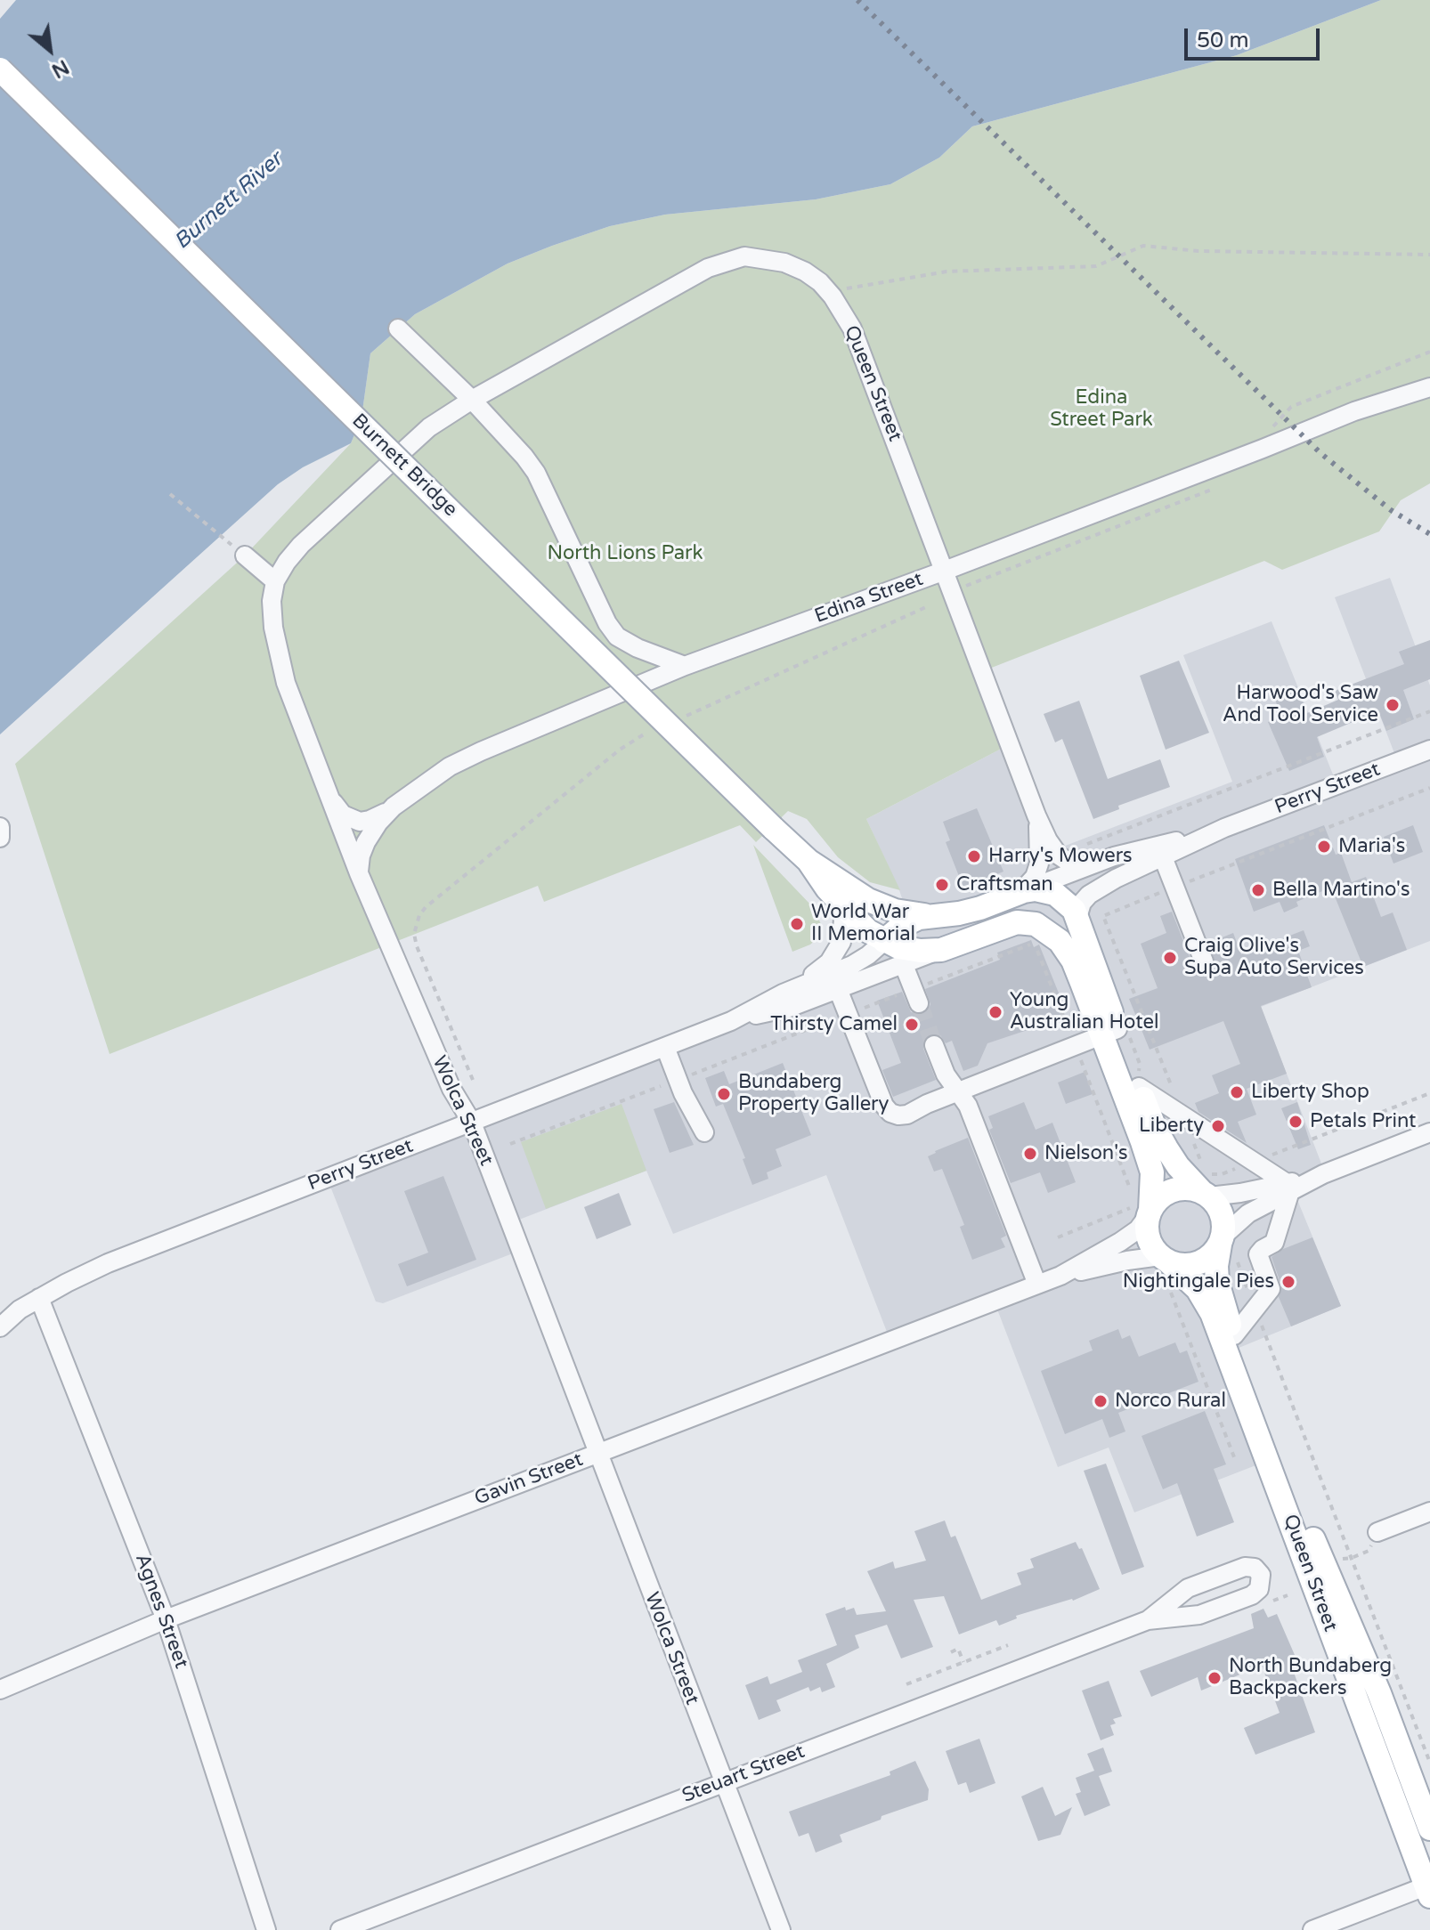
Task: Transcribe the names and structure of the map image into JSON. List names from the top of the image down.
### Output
{
  "streets": {
    "main road": ["Queen Street", "Burnett Bridge", "Perry Street"],
    "street": [
      "Edina Street",
      "Wolca Street",
      "Gavin Street",
      "Agnes Street",
      "Steuart Street"
    ]
  },
  "crossings": [
    ["Queen Street", "Edina Street"],
    ["Queen Street", "Perry Street"],
    ["Queen Street", "Gavin Street"],
    ["Burnett Bridge", "Perry Street"],
    ["Edina Street", "Wolca Street"],
    ["Perry Street", "Wolca Street"],
    ["Perry Street", "Agnes Street"],
    ["Wolca Street", "Gavin Street"],
    ["Wolca Street", "Steuart Street"],
    ["Gavin Street", "Agnes Street"]
  ],
  "water": ["Burnett River"],
  "parks": ["Edina Street Park", "North Lions Park"],
  "places": [
    "Harwood's Saw And Tool Service",
    "Maria's",
    "Harry's Mowers",
    "Craftsman",
    "Bella Martino's",
    "World War II Memorial",
    "Craig Olive's Supa Auto Services",
    "Young Australian Hotel",
    "Thirsty Camel",
    "Liberty Shop",
    "Bundaberg Property Gallery",
    "Petals Print",
    "Liberty",
    "Nielson's",
    "Nightingale Pies",
    "Norco Rural",
    "North Bundaberg Backpackers"
  ],
  "scale_bar": "50 m",
  "north": "bottom right"
}
